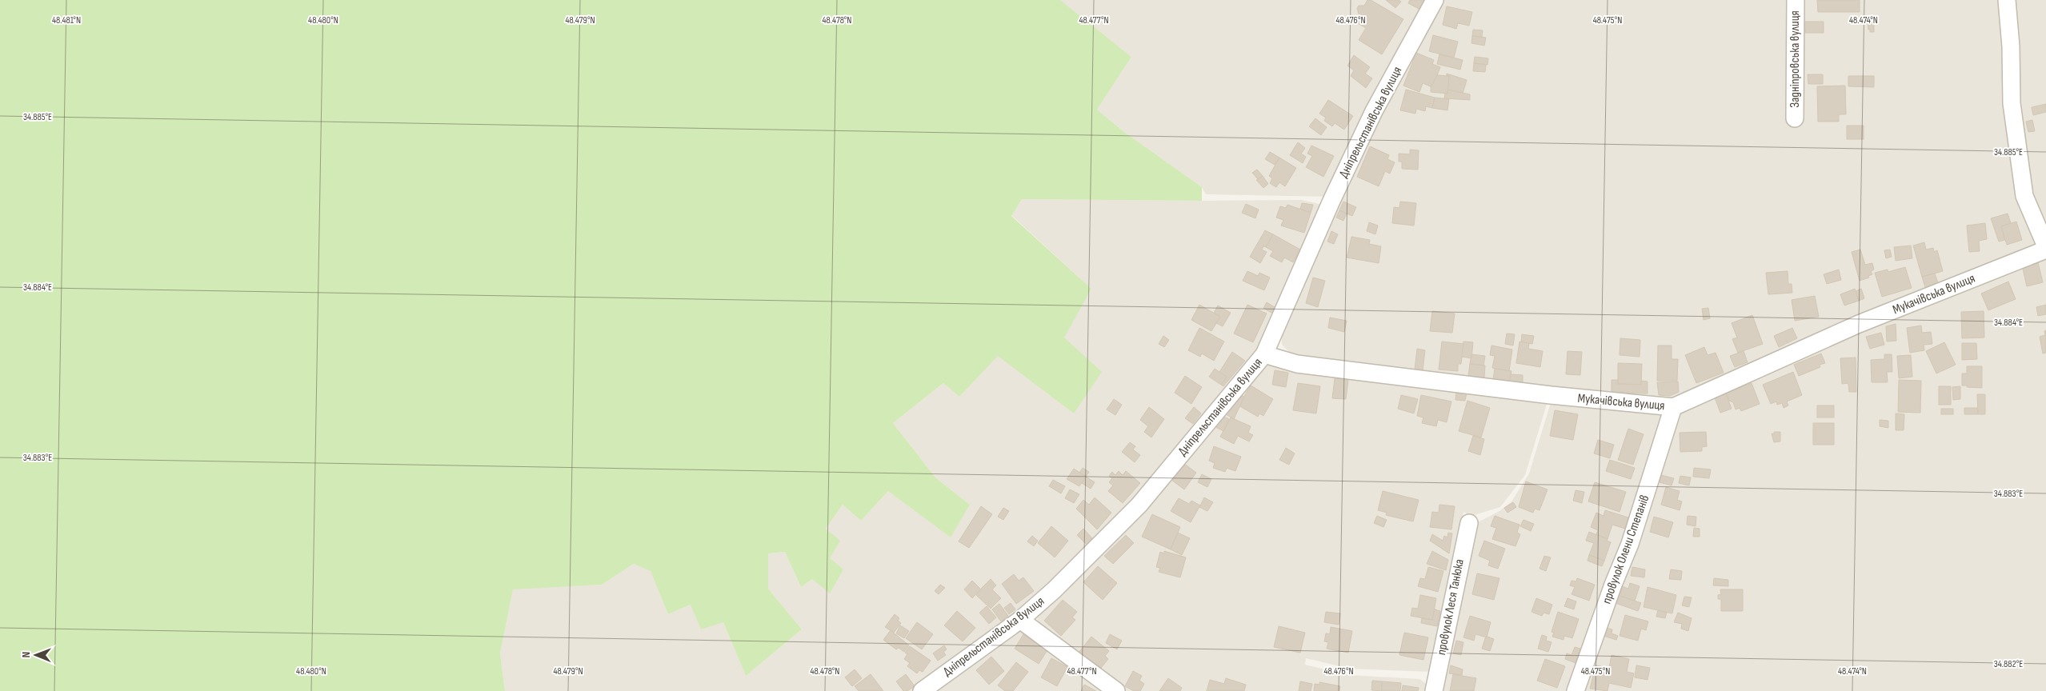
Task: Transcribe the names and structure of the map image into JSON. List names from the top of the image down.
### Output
{
  "streets": {
    "street": [
      "Задніпровська вулиця",
      "Дніпрельстанівська вулиця",
      "Мукачівська вулиця",
      "провулок Олени Степанів",
      "провулок Леся Танюка"
    ]
  },
  "crossings": [
    ["Дніпрельстанівська вулиця", "Мукачівська вулиця"],
    ["Мукачівська вулиця", "провулок Олени Степанів"]
  ],
  "north": "left",
  "coordinates": [
    "48.481°N",
    "48.480°N",
    "48.479°N",
    "48.478°N",
    "48.477°N",
    "48.476°N",
    "48.475°N",
    "48.474°N",
    "34.885°E",
    "34.884°E",
    "34.883°E",
    "34.882°E"
  ]
}
